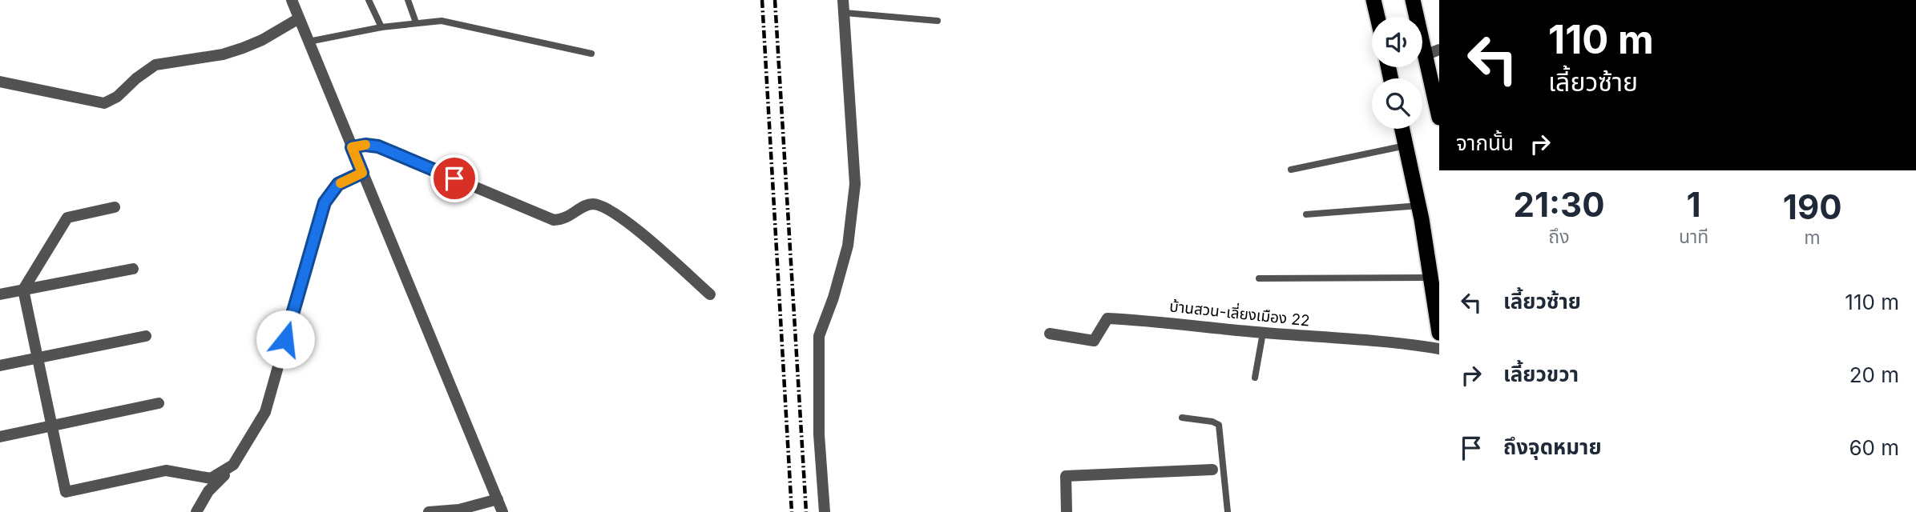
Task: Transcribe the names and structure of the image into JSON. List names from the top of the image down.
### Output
{
  "streets": {
    "street": ["บ้านสวน-เลี่ยงเมือง 22"]
  },
  "page": {
    "turn": ["110 m", "เลี้ยวซ้าย"],
    "then": "จากนั้น",
    "eta": [
      "21:30",
      "ถึง",
      "1",
      "นาที",
      "190",
      "m"
    ],
    "list": [
      {
        "name": "เลี้ยวซ้าย",
        "value": "110 m"
      },
      {
        "name": "เลี้ยวขวา",
        "value": "20 m"
      },
      {
        "name": "ถึงจุดหมาย",
        "value": "60 m"
      }
    ]
  }
}
